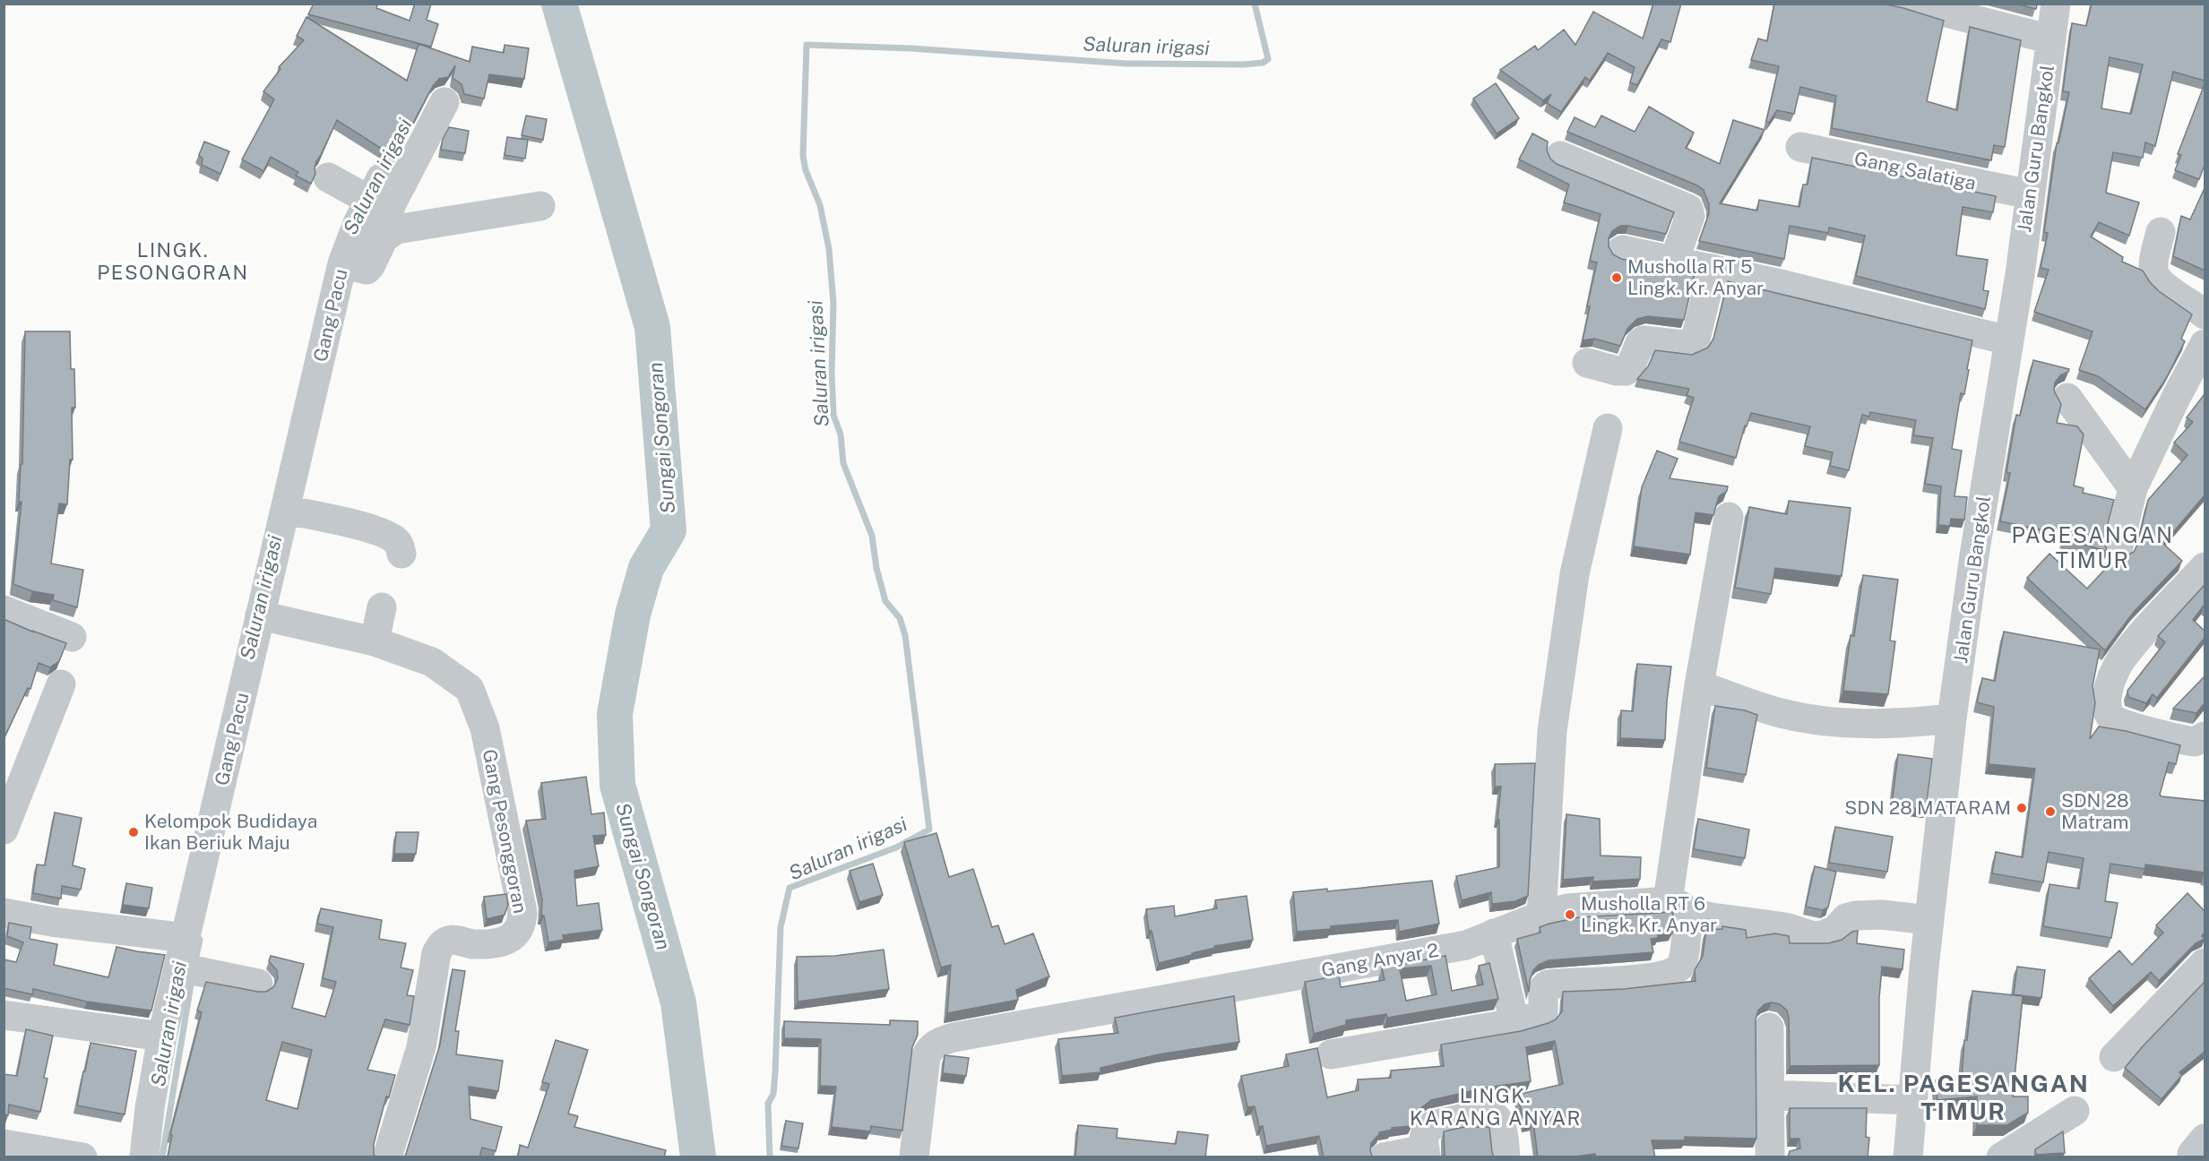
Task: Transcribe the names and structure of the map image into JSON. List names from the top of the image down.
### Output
{
  "streets": {
    "street": [
      "Jalan Guru Bangkol",
      "Gang Salatiga",
      "Gang Pacu",
      "Gang Pesonggoran",
      "Gang Anyar 2"
    ]
  },
  "crossings": [
    ["Jalan Guru Bangkol", "Gang Salatiga"],
    ["Jalan Guru Bangkol", "Gang Anyar 2"],
    ["Gang Pacu", "Gang Pesonggoran"]
  ],
  "districts": [
    "LINGK. PESONGORAN",
    "PAGESANGAN TIMUR",
    "KEL. PAGESANGAN TIMUR",
    "LINGK. KARANG ANYAR"
  ],
  "water": ["Saluran irigasi", "Sungai Songoran"],
  "places": [
    "Musholla RT 5 Lingk. Kr. Anyar",
    "SDN 28 MATARAM",
    "SDN 28 Matram",
    "Kelompok Budidaya Ikan Beriuk Maju",
    "Musholla RT 6 Lingk. Kr. Anyar"
  ]
}
